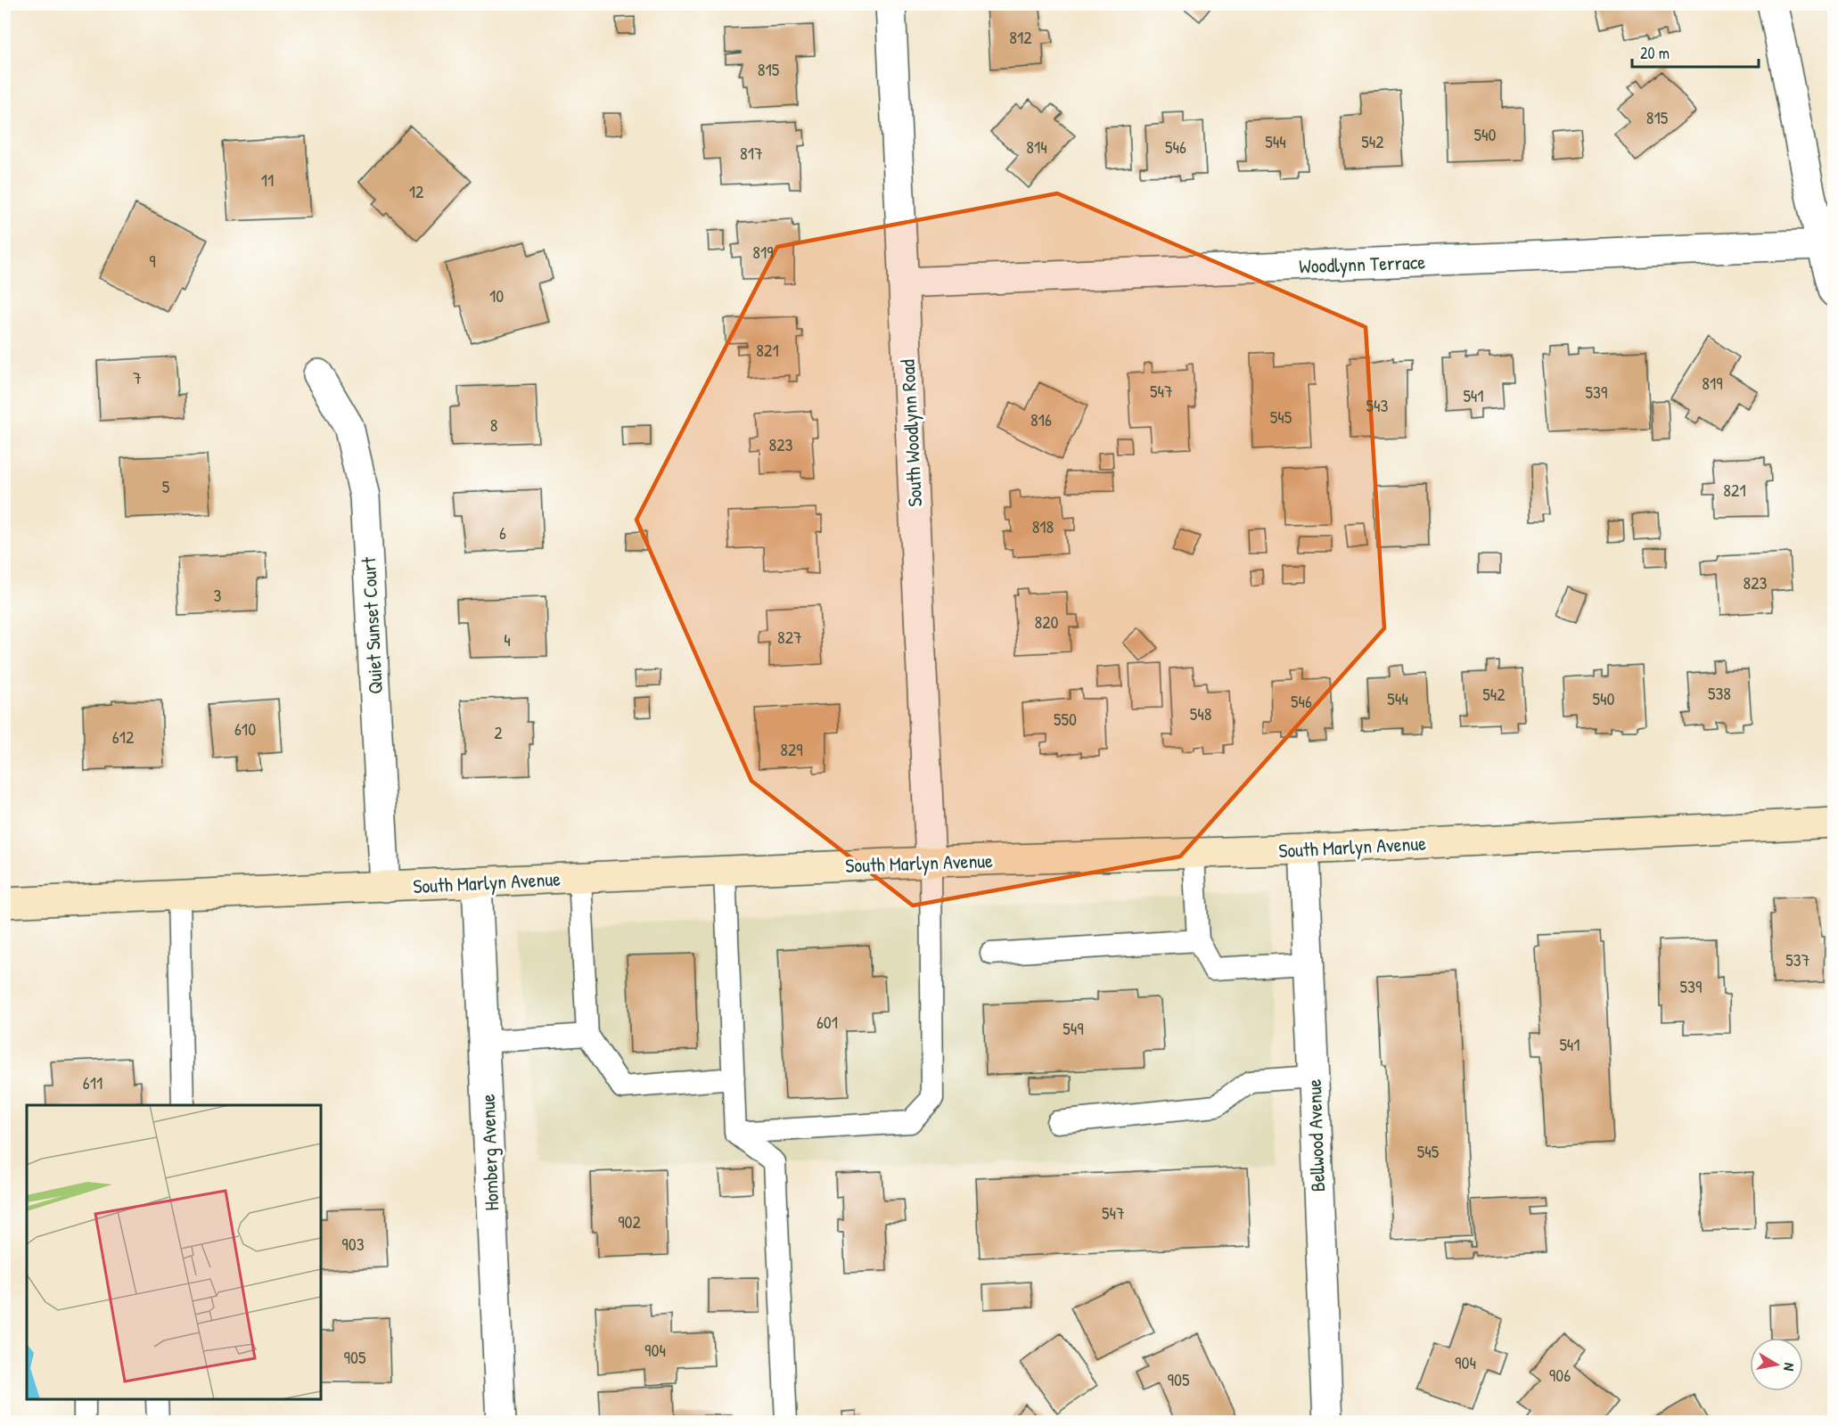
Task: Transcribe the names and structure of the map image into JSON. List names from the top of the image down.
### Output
{
  "streets": {
    "street": [
      "Woodlynn Terrace",
      "South Woodlynn Road",
      "Quiet Sunset Court",
      "South Marlyn Avenue",
      "Bellwood Avenue",
      "Homberg Avenue"
    ]
  },
  "crossings": [
    ["Woodlynn Terrace", "South Woodlynn Road"],
    ["South Woodlynn Road", "South Marlyn Avenue"],
    ["Quiet Sunset Court", "South Marlyn Avenue"],
    ["South Marlyn Avenue", "Bellwood Avenue"],
    ["South Marlyn Avenue", "Homberg Avenue"]
  ],
  "house_numbers": [
    "812",
    "815",
    "815",
    "540",
    "544",
    "542",
    "814",
    "546",
    "817",
    "11",
    "12",
    "819",
    "9",
    "10",
    "821",
    "7",
    "819",
    "547",
    "539",
    "541",
    "543",
    "545",
    "816",
    "8",
    "823",
    "5",
    "821",
    "818",
    "6",
    "823",
    "3",
    "820",
    "827",
    "4",
    "538",
    "542",
    "544",
    "540",
    "546",
    "548",
    "550",
    "610",
    "2",
    "612",
    "829",
    "537",
    "539",
    "601",
    "549",
    "541",
    "611",
    "545",
    "547",
    "902",
    "903",
    "904",
    "905",
    "904",
    "906",
    "905"
  ],
  "scale_bar": "20 m",
  "north": "right"
}
